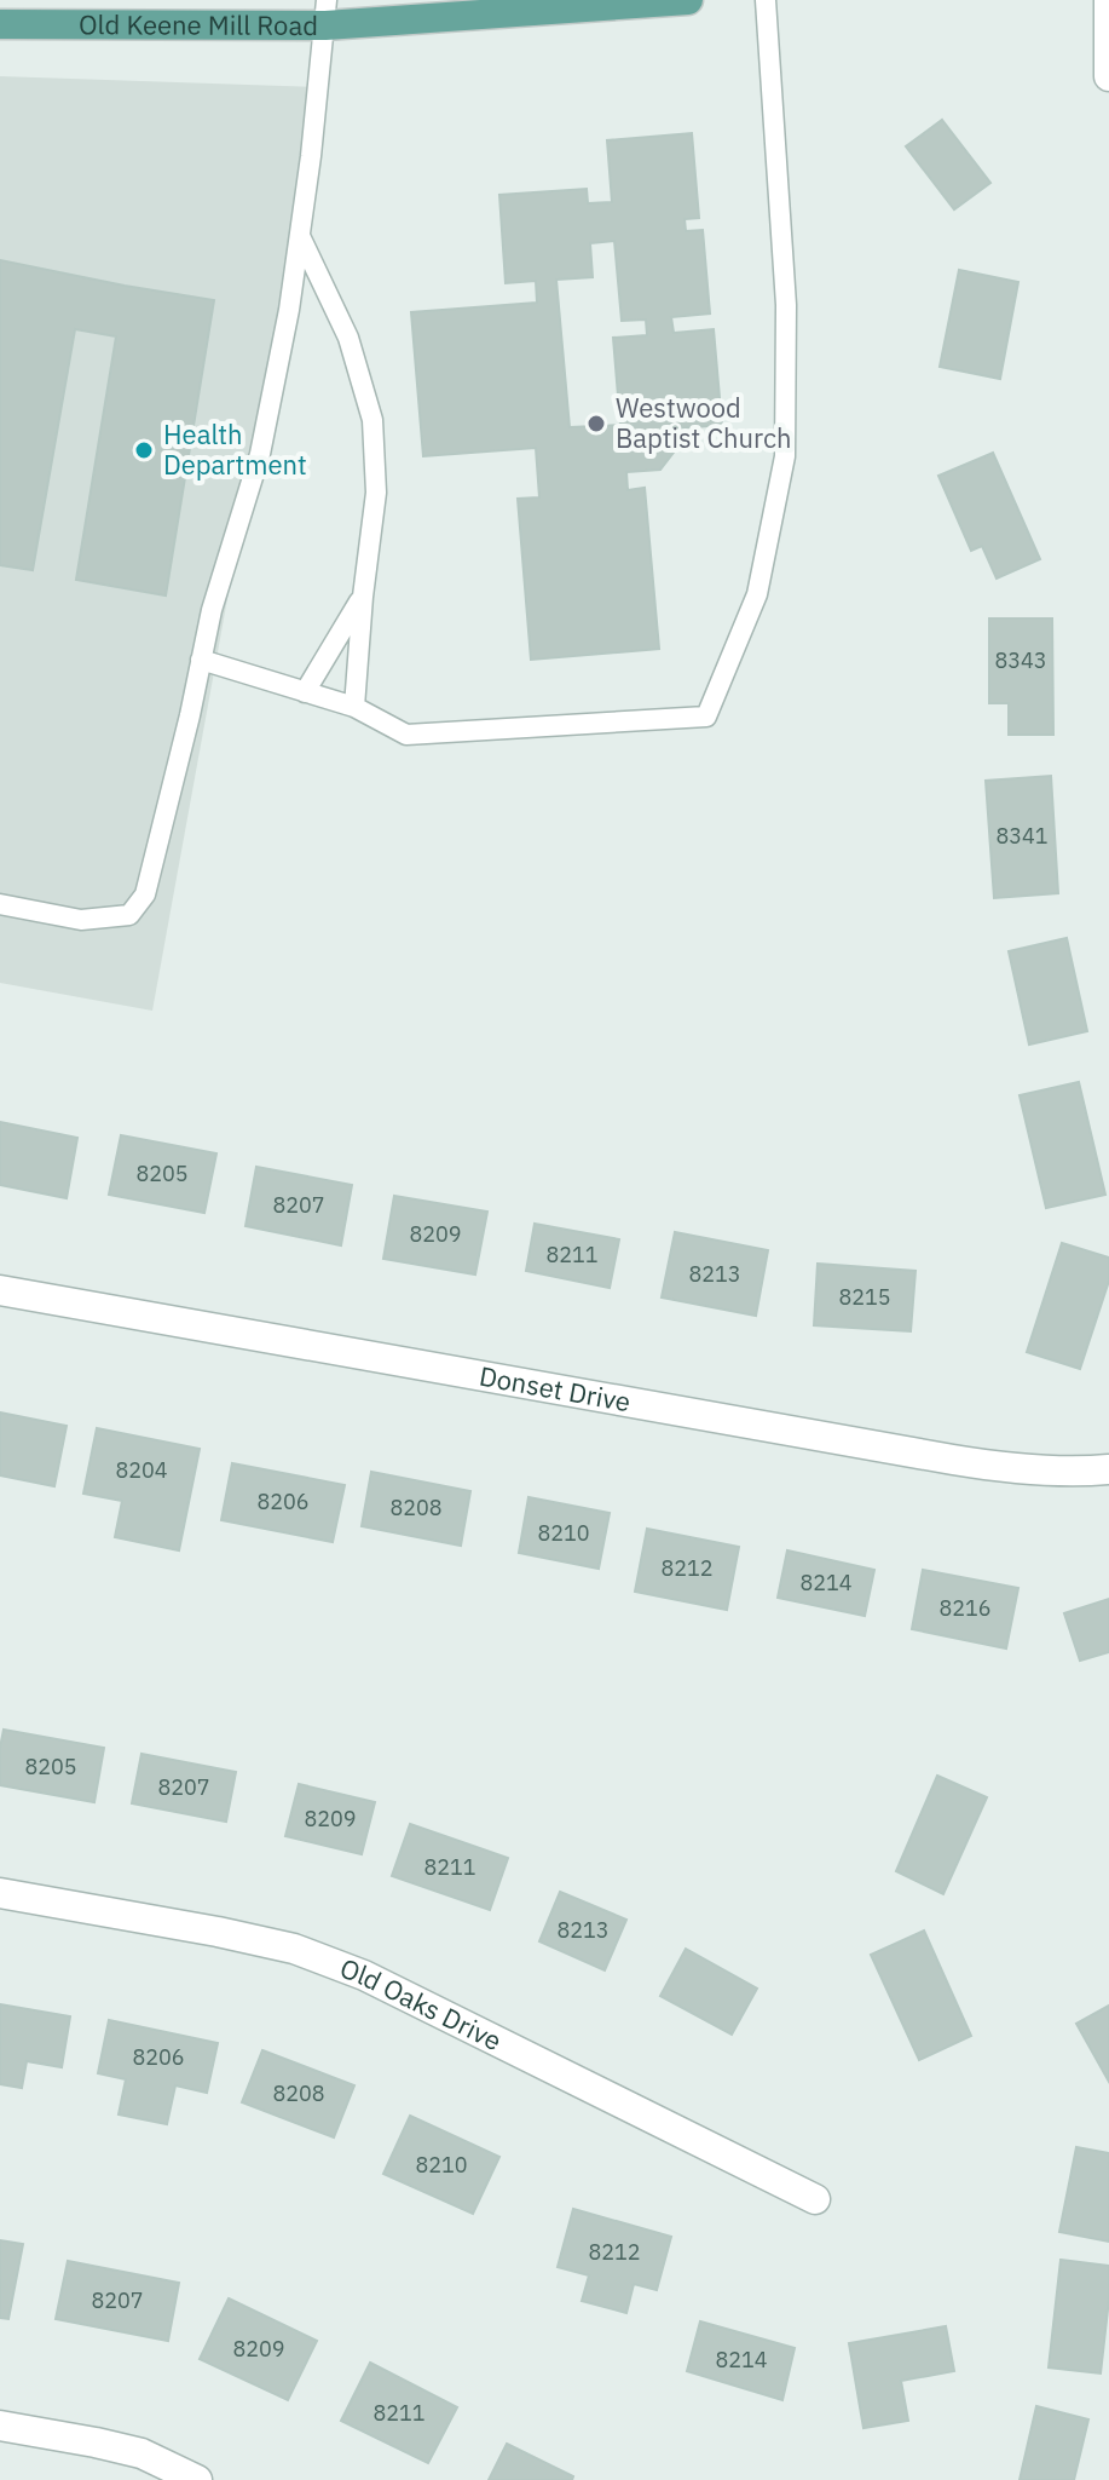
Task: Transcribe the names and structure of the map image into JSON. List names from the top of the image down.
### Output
{
  "streets": {
    "main road": ["Old Keene Mill Road"],
    "street": ["Donset Drive", "Old Oaks Drive"]
  },
  "places": ["Westwood Baptist Church", "Health Department"],
  "house_numbers": [
    "8343",
    "8341",
    "8205",
    "8207",
    "8209",
    "8211",
    "8213",
    "8215",
    "8204",
    "8206",
    "8208",
    "8210",
    "8212",
    "8214",
    "8216",
    "8205",
    "8207",
    "8209",
    "8211",
    "8213",
    "8206",
    "8208",
    "8210",
    "8212",
    "8207",
    "8209",
    "8214",
    "8211"
  ]
}
